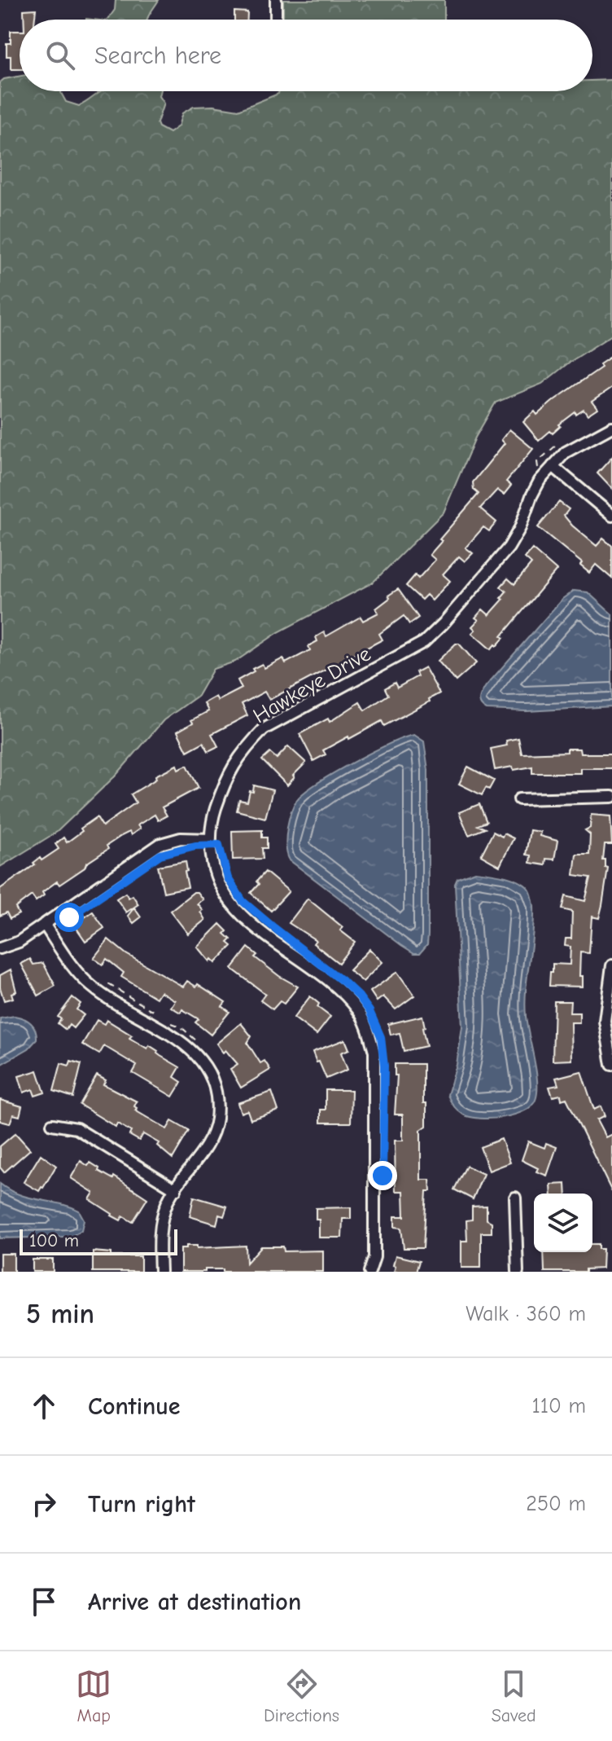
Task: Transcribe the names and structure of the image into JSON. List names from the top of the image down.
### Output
{
  "streets": {
    "street": ["Hawkeye Drive"]
  },
  "scale_bar": "100 m",
  "page": {
    "search": "Search here",
    "scale": "100 m",
    "heading": ["5 min", "Walk · 360 m"],
    "list": [
      ["Continue", "110 m"],
      ["Turn right", "250 m"],
      "Arrive at destination"
    ],
    "nav": ["Map", "Directions", "Saved"]
  }
}
